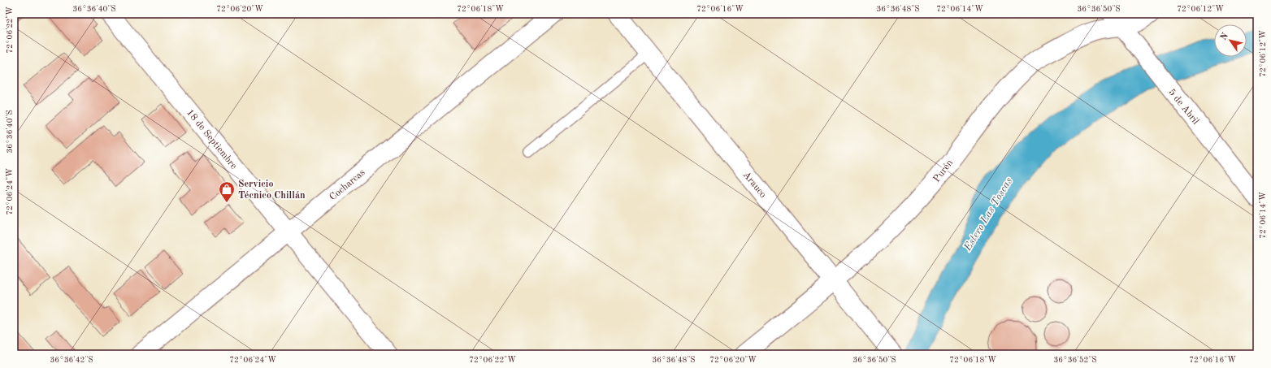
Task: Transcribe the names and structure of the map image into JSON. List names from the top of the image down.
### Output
{
  "streets": {
    "street": [
      "5 de Abril",
      "18 de Septiembre",
      "Purén",
      "Cocharcas",
      "Arauco"
    ]
  },
  "crossings": [
    ["5 de Abril", "Purén"],
    ["18 de Septiembre", "Cocharcas"],
    ["Purén", "Arauco"]
  ],
  "water": ["Estero Las Toscas"],
  "places": {
    "shop": ["Servicio Técnico Chillán"]
  },
  "north": "top left",
  "coordinates": [
    "36°36'40\"S",
    "72°06'20\"W",
    "72°06'18\"W",
    "72°06'16\"W",
    "36°36'48\"S",
    "72°06'14\"W",
    "36°36'50\"S",
    "72°06'12\"W",
    "72°06'22\"W",
    "72°06'24\"W",
    "36°36'42\"S",
    "36°36'52\"S"
  ]
}
